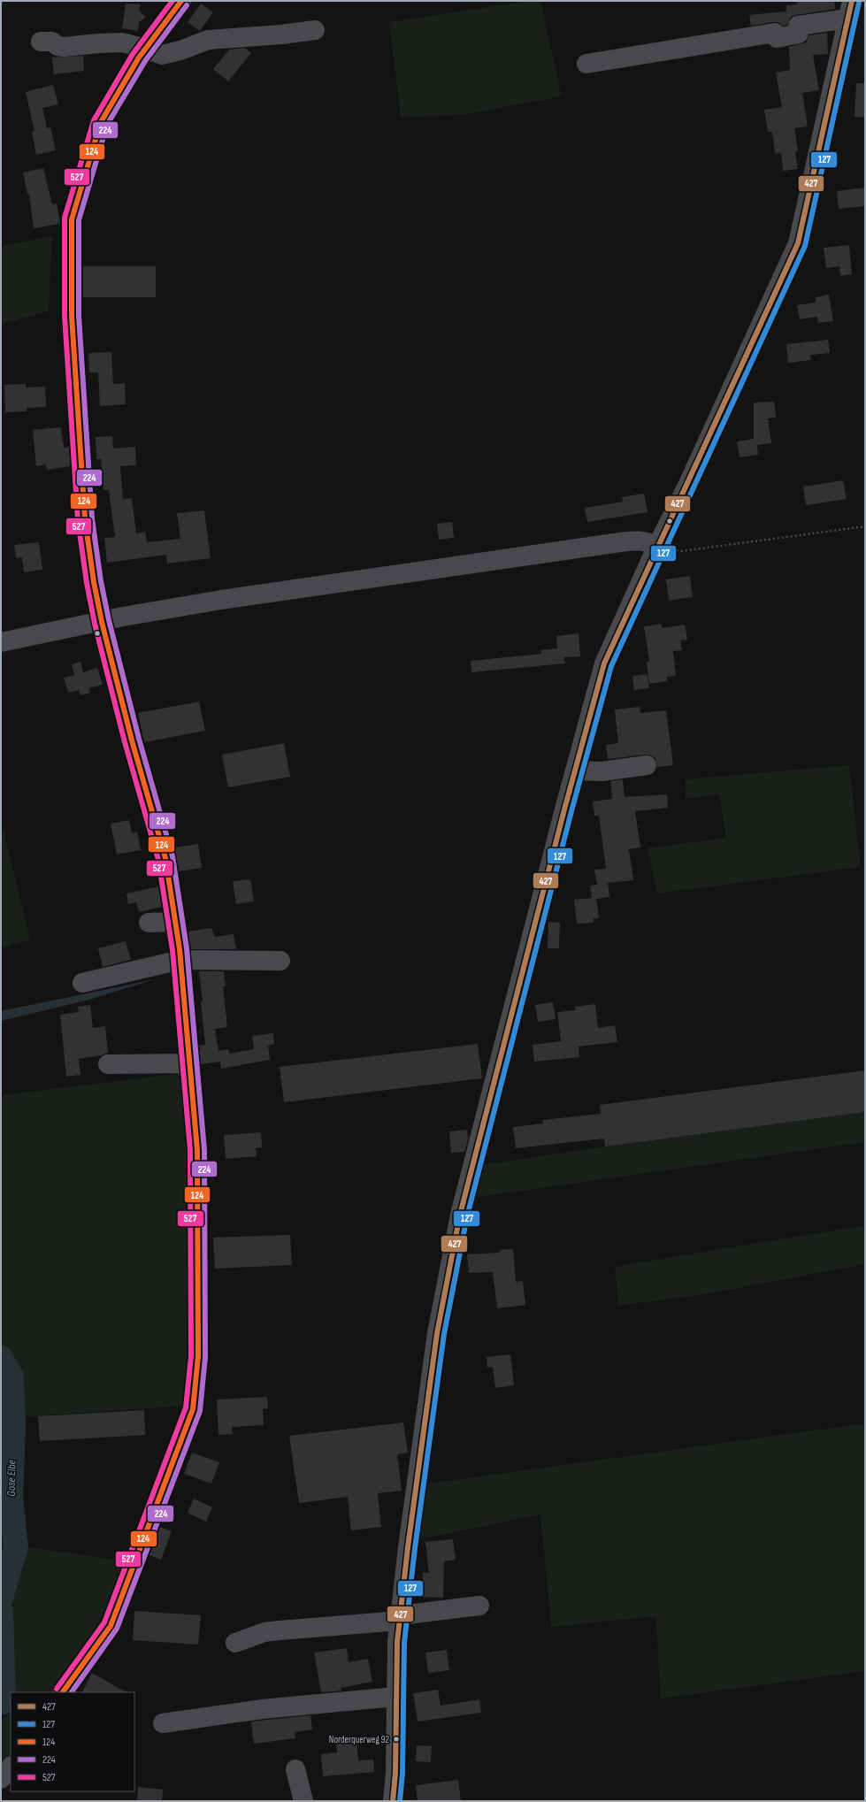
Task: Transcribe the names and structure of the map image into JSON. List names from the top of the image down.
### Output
{
  "water": ["Gose Elbe"],
  "places": ["Norderquerweg 92"],
  "lines": [
    "transit line 427",
    "transit line 124",
    "transit line 527",
    "transit line 127",
    "transit line 224"
  ],
  "legend": [
    "427",
    "127",
    "124",
    "224",
    "527"
  ]
}
